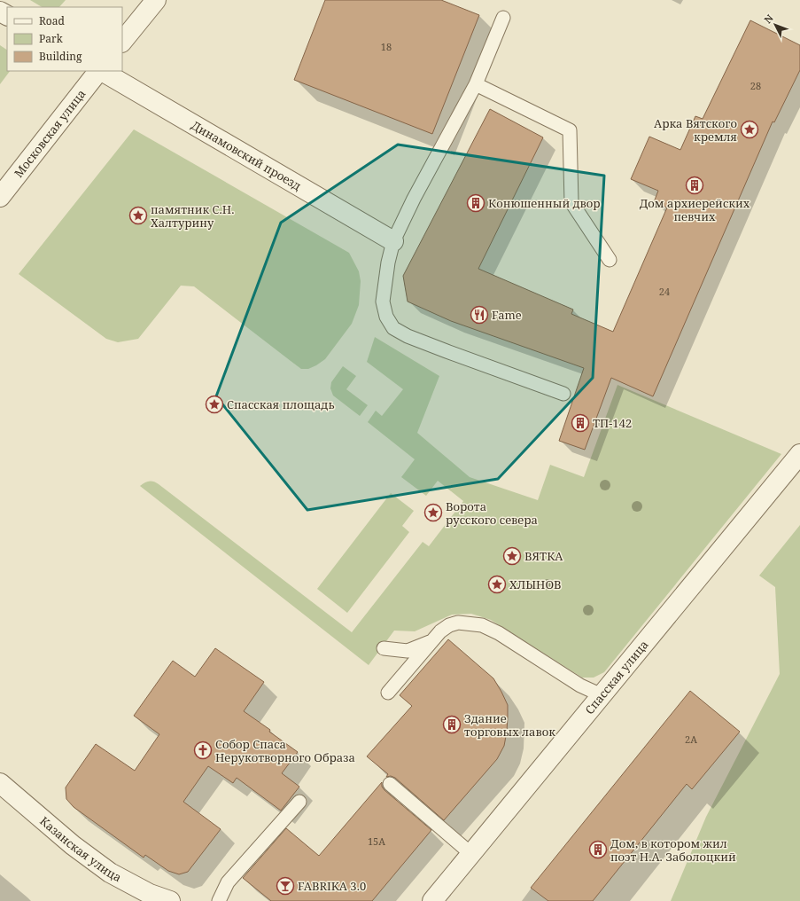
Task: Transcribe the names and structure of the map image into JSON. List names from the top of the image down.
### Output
{
  "streets": {
    "street": [
      "Московская улица",
      "Динамовский проезд",
      "Спасская улица",
      "Казанская улица"
    ]
  },
  "places": {
    "place": [
      "Арка Вятского кремля",
      "памятник С.Н. Халтурину",
      "Спасская площадь",
      "Ворота русского севера",
      "ВЯТКА",
      "ХЛЫНОВ"
    ],
    "building": [
      "Дом архиерейских певчих",
      "Конюшенный двор",
      "ТП-142",
      "Здание торговых лавок",
      "Дом, в котором жил поэт Н.А. Заболоцкий"
    ],
    "restaurant": ["Fame"],
    "church": ["Собор Спаса Нерукотворного Образа"],
    "bar": ["FABRIKA 3.0"]
  },
  "house_numbers": [
    "18",
    "28",
    "24",
    "2А",
    "15А"
  ],
  "legend": ["Road", "Park", "Building"],
  "north": "top left"
}
